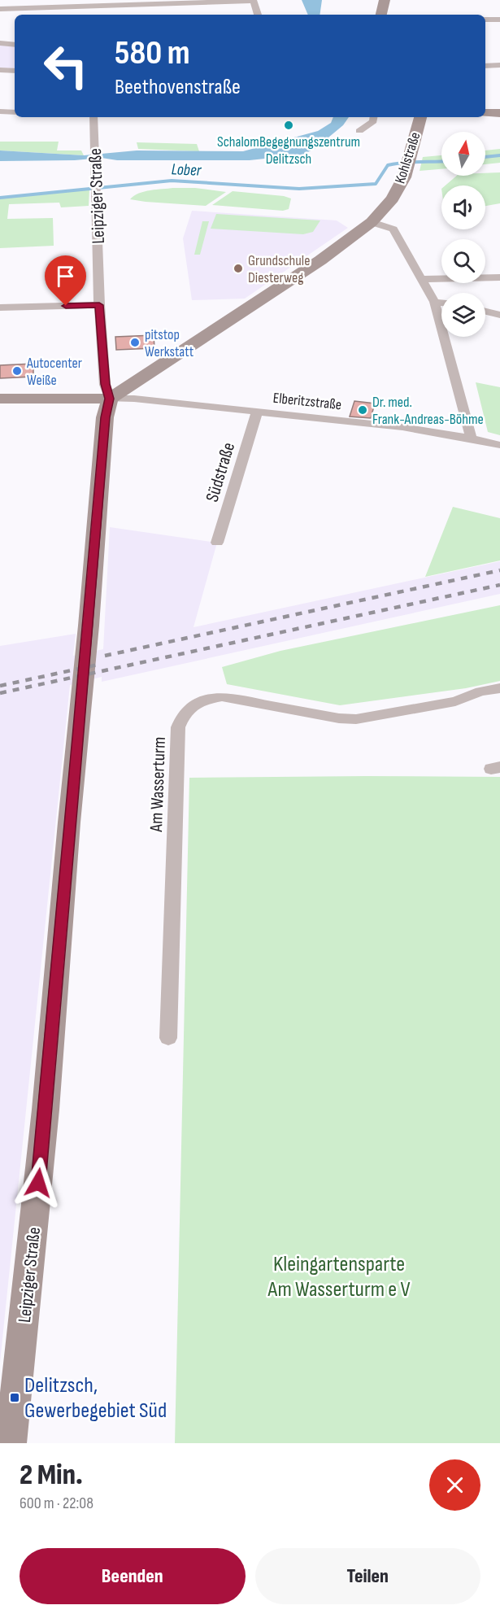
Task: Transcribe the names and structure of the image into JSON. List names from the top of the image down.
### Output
{
  "streets": {
    "street": [
      "Kohlstraße",
      "Leipziger Straße",
      "Elberitzstraße",
      "Südstraße",
      "Am Wasserturm"
    ]
  },
  "crossings": [
    ["Kohlstraße", "Leipziger Straße"],
    ["Kohlstraße", "Elberitzstraße"],
    ["Leipziger Straße", "Elberitzstraße"],
    ["Elberitzstraße", "Südstraße"]
  ],
  "water": ["Lober"],
  "parks": ["Kleingartensparte Am Wasserturm e V"],
  "places": {
    "other": [
      "SchalomBegegnungszentrum Delitzsch",
      "Grundschule Diesterweg",
      "pitstop Werkstatt",
      "Autocenter Weiße",
      "Dr. med. Frank-Andreas-Böhme"
    ],
    "transit": ["Delitzsch, Gewerbegebiet Süd"]
  },
  "north": "top",
  "page": {
    "turn": ["580 m", "Beethovenstraße"],
    "heading": ["2 Min.", "600 m · 22:08"],
    "buttons": ["Beenden", "Teilen"]
  }
}
